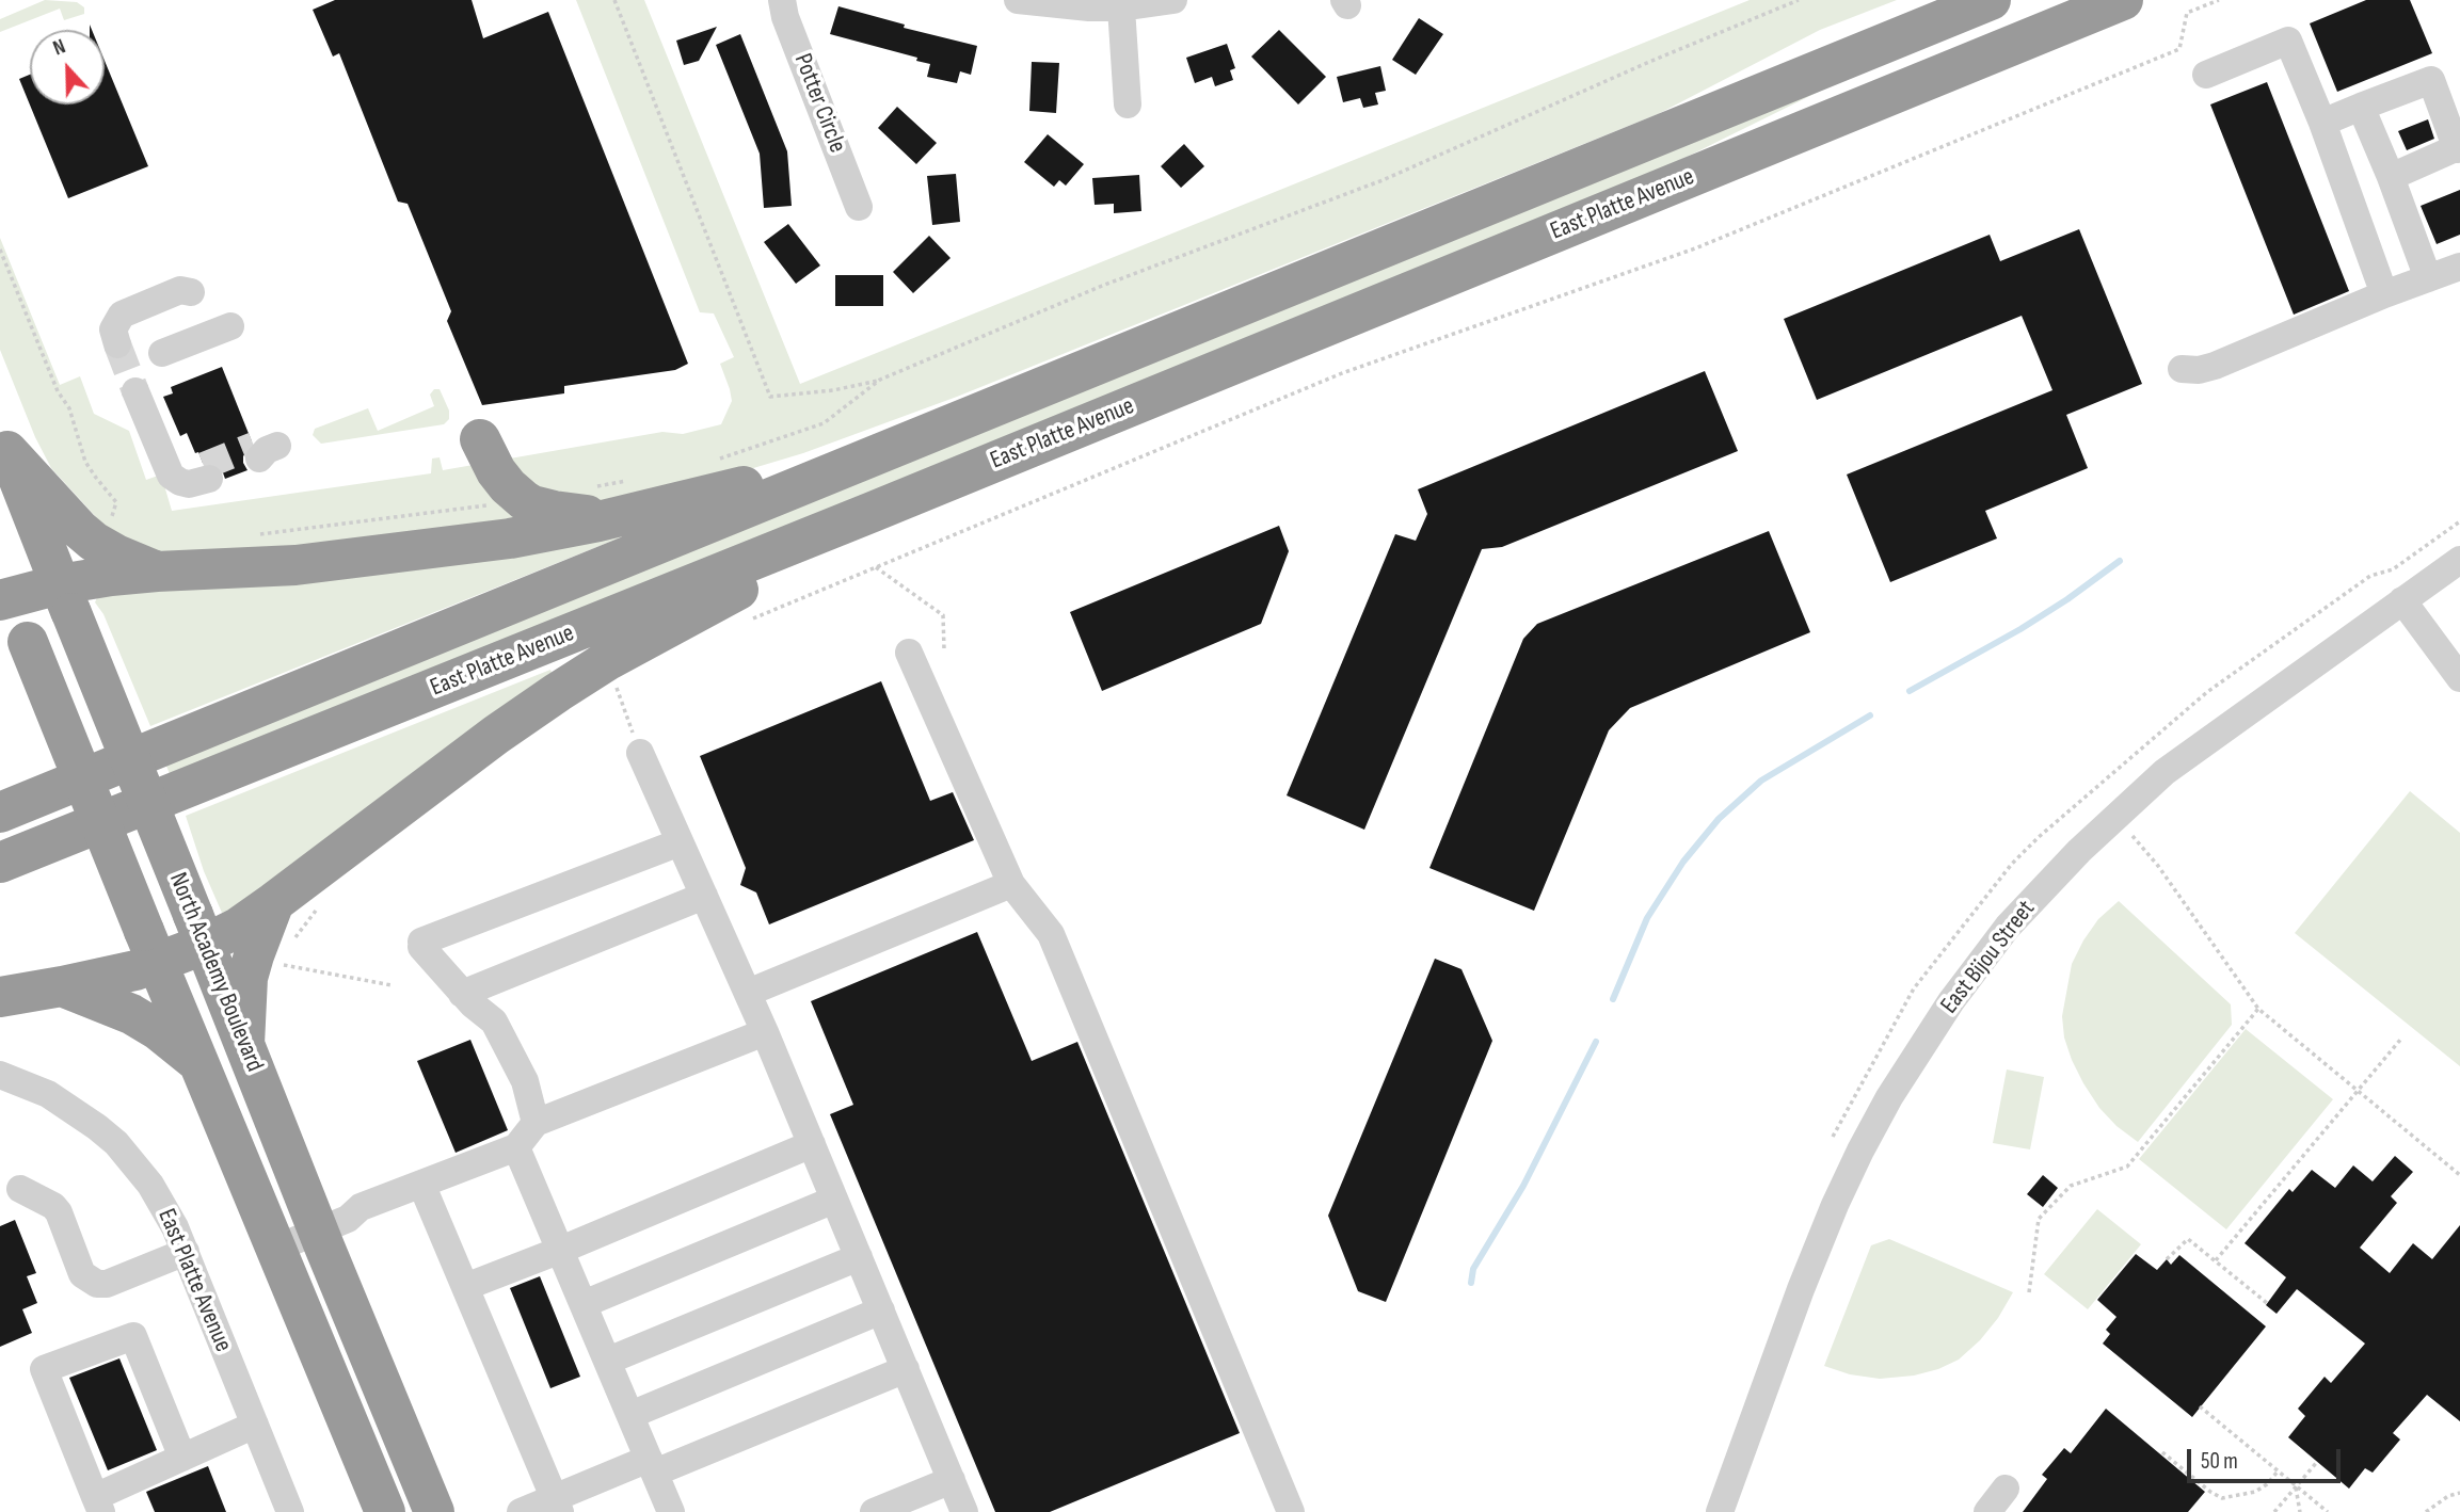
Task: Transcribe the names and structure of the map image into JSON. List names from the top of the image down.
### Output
{
  "streets": {
    "highway": ["East Platte Avenue", "North Academy Boulevard"],
    "street": ["Potter Circle", "East Bijou Street"]
  },
  "scale_bar": "50 m",
  "north": "top"
}
